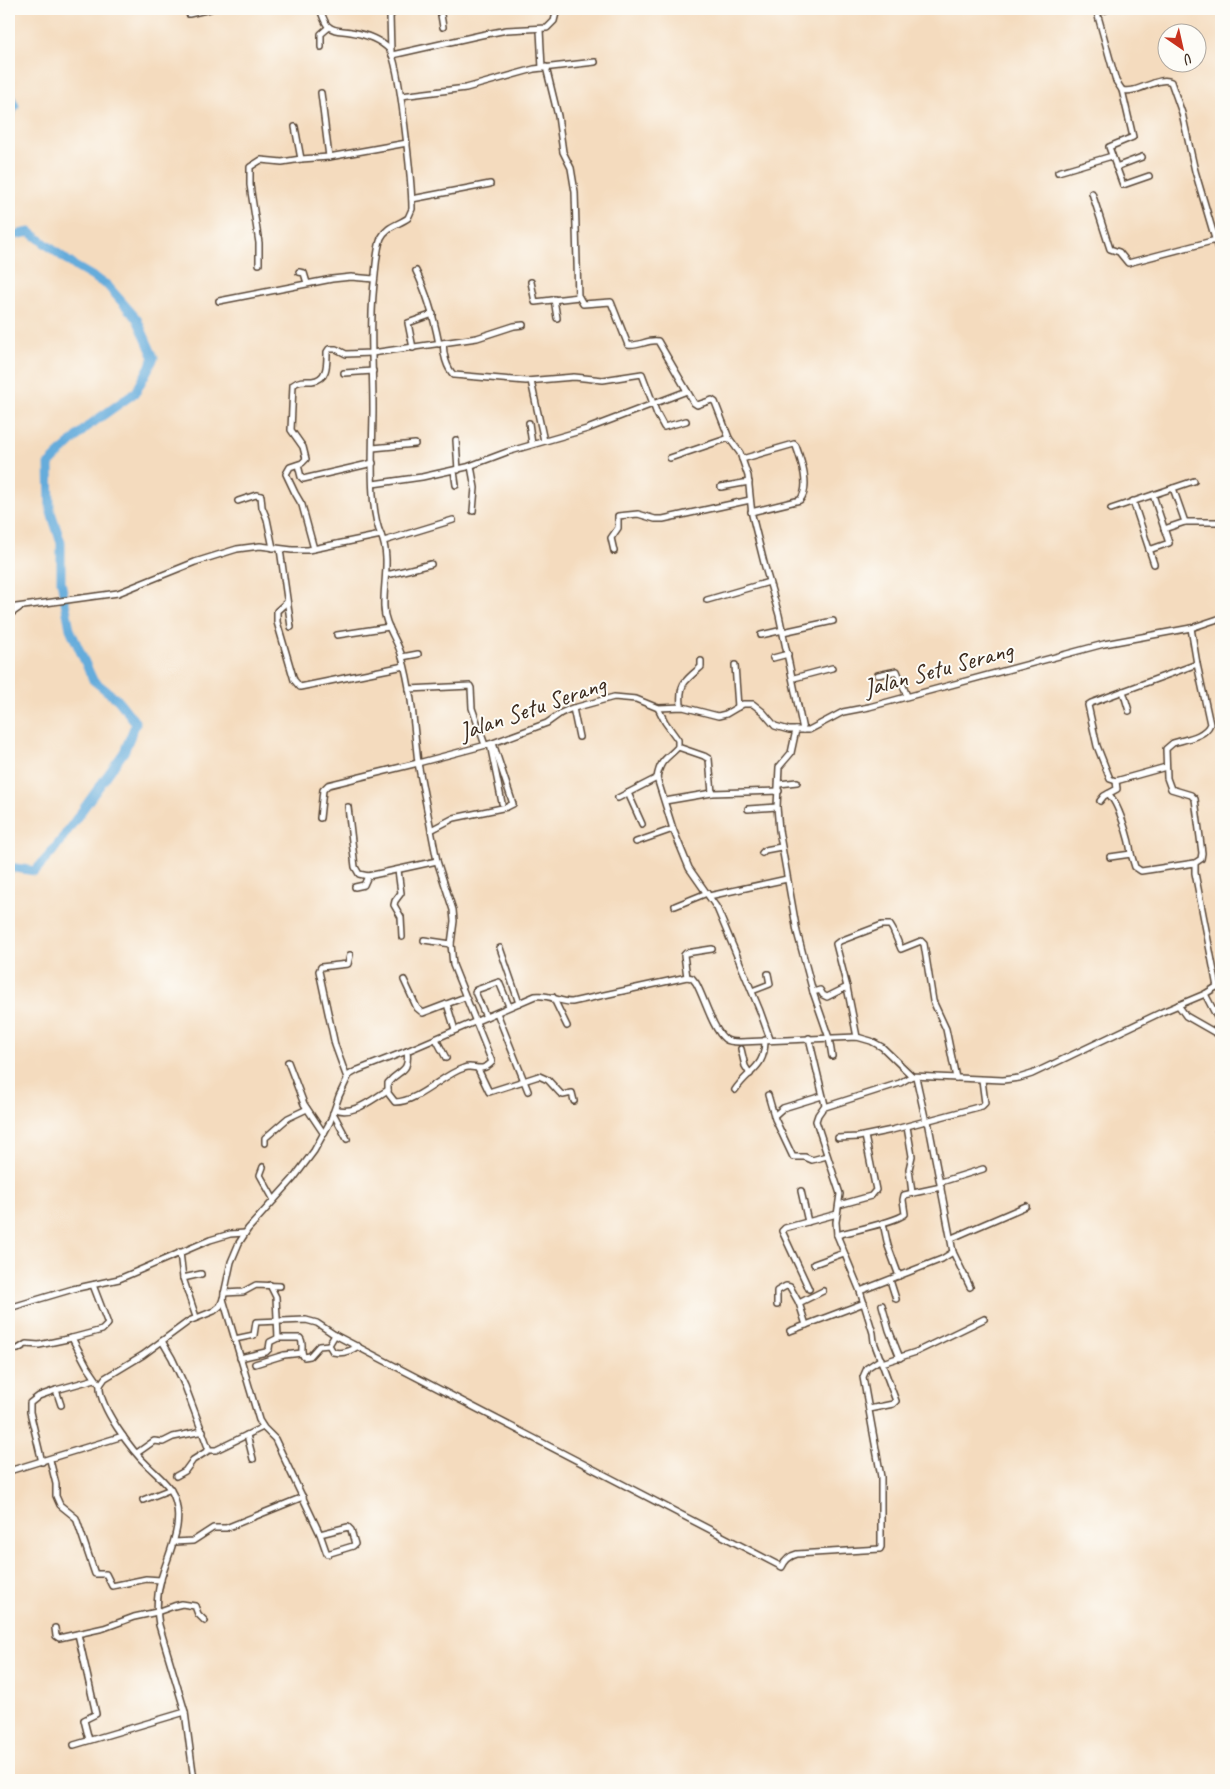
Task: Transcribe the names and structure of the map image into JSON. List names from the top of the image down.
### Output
{
  "streets": {
    "street": ["Jalan Setu Serang"]
  },
  "north": "bottom right"
}
